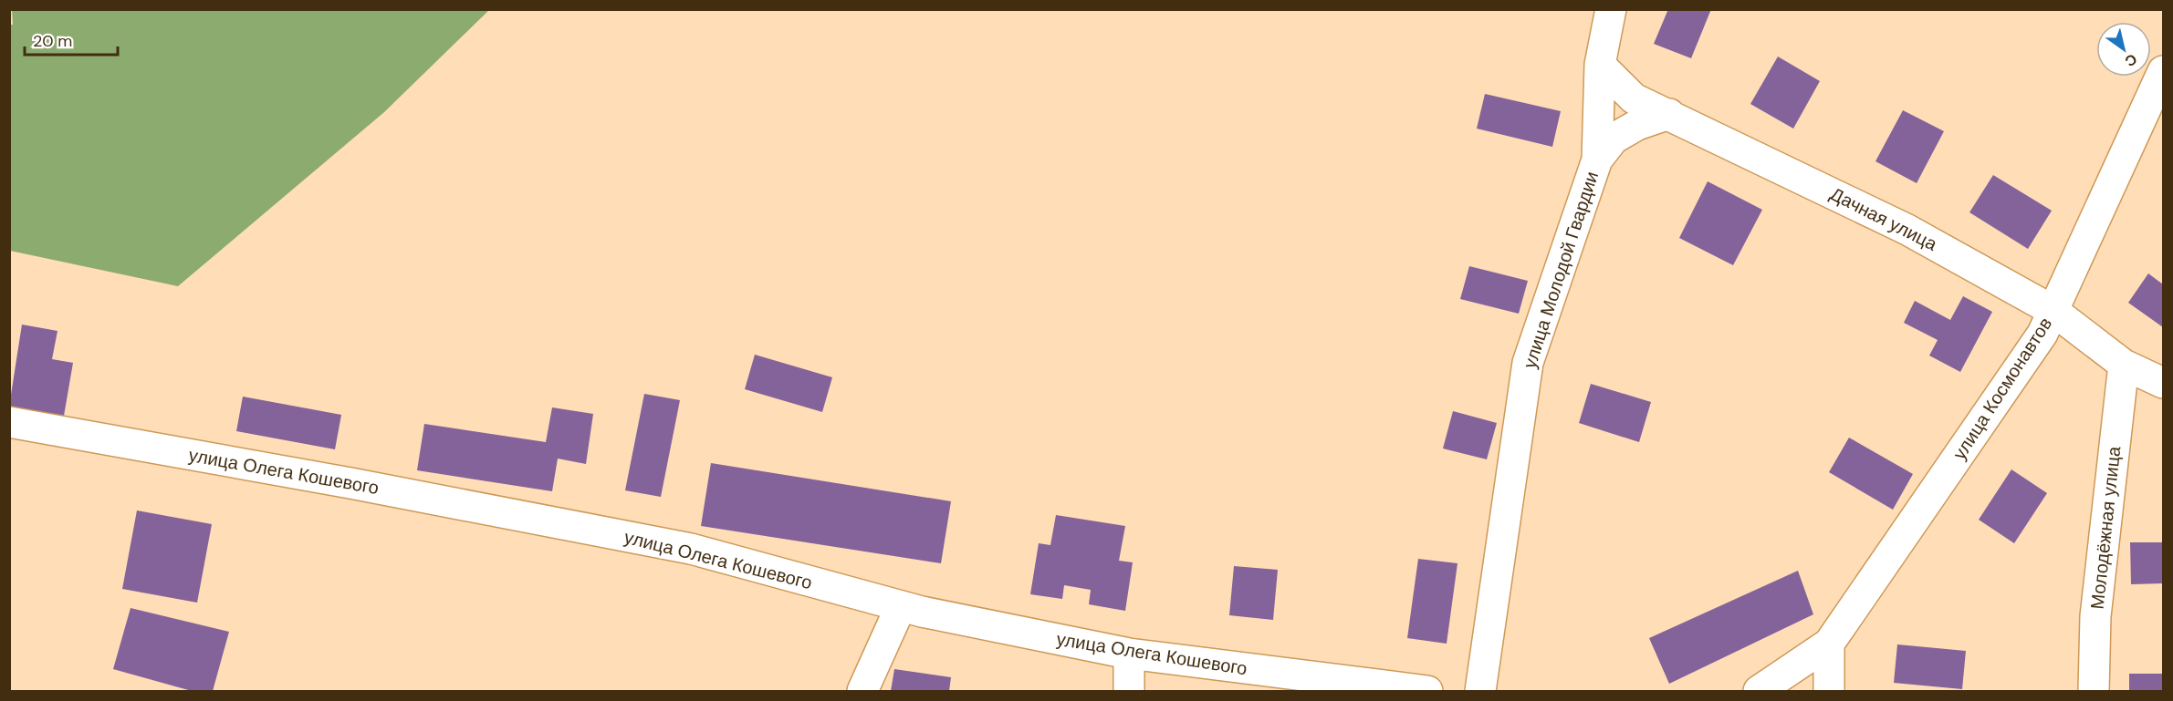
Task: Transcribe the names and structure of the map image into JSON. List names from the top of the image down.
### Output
{
  "streets": {
    "street": [
      "Дачная улица",
      "улица Молодой Гвардии",
      "улица Космонавтов",
      "улица Олега Кошевого",
      "Молодёжная улица"
    ]
  },
  "crossings": [
    ["Дачная улица", "улица Молодой Гвардии"],
    ["Дачная улица", "улица Космонавтов"],
    ["Дачная улица", "Молодёжная улица"]
  ],
  "scale_bar": "20 m",
  "north": "bottom right"
}
